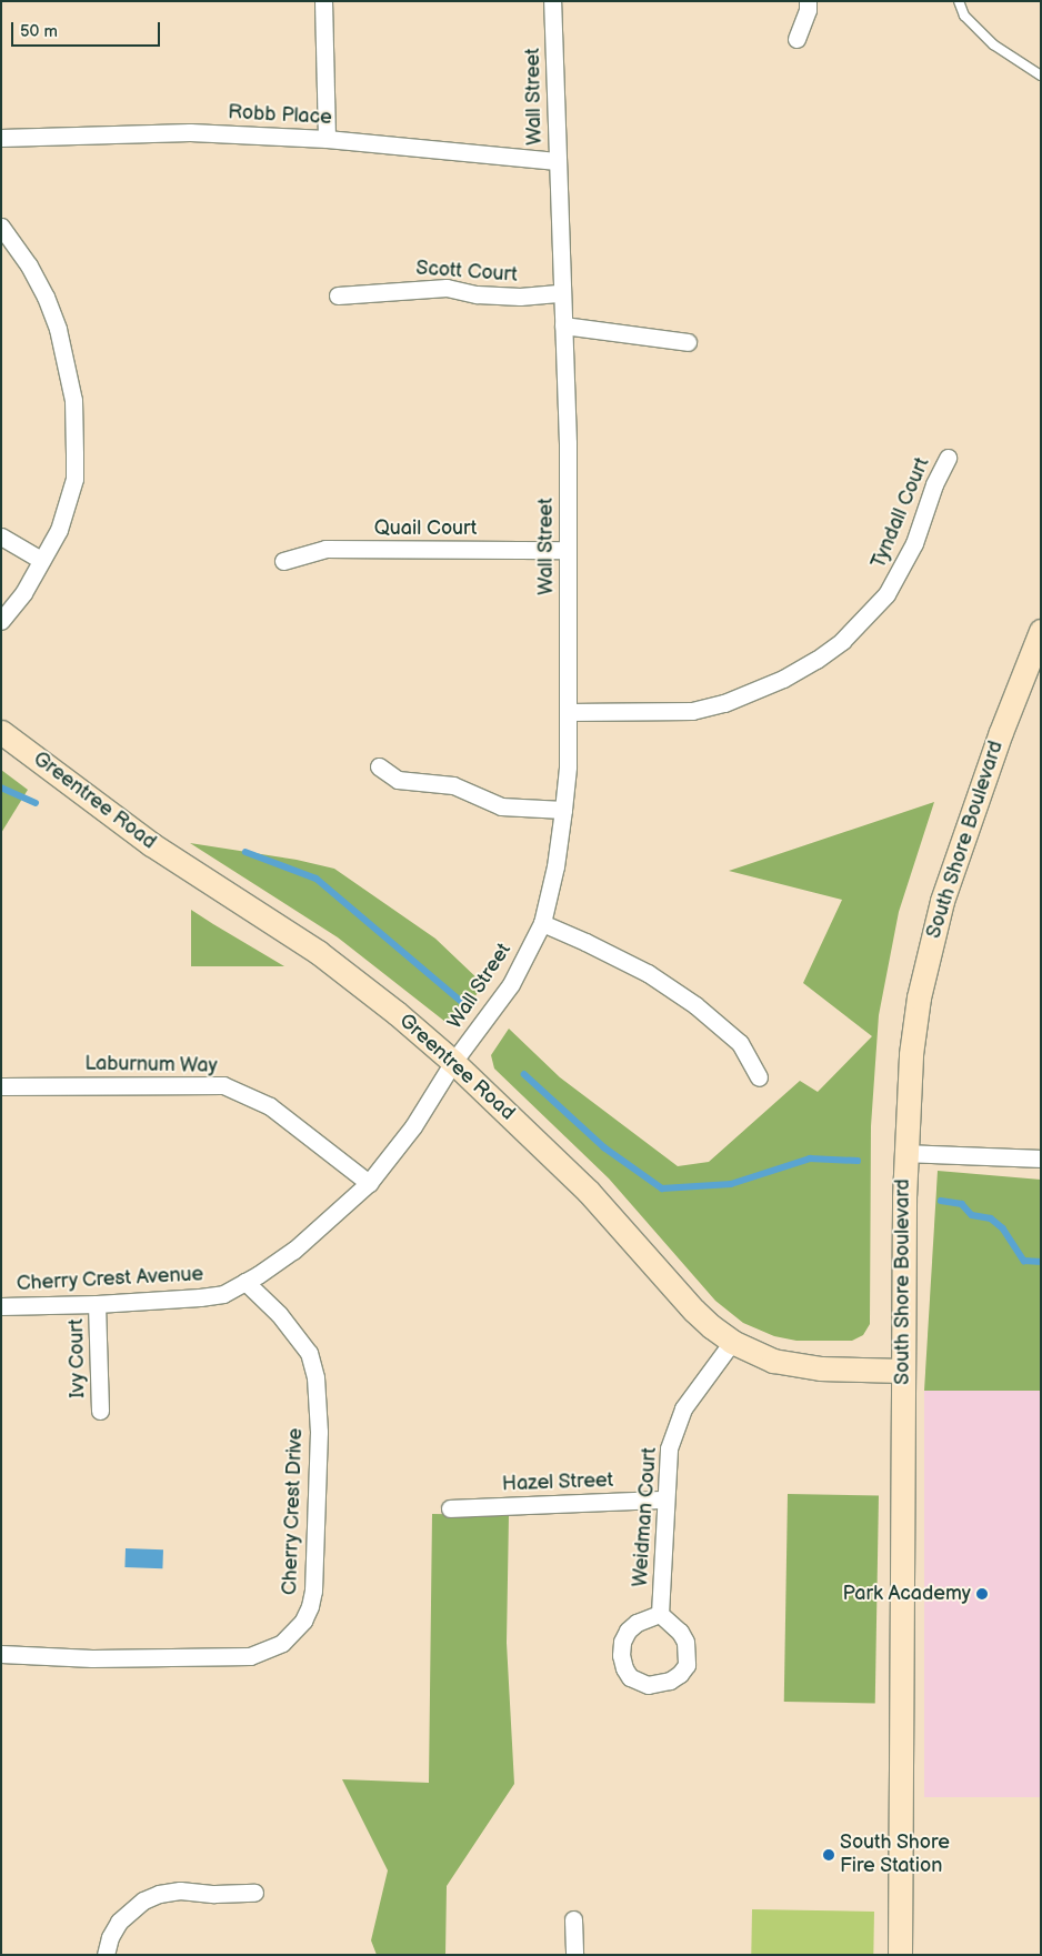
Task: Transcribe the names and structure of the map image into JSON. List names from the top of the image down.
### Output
{
  "streets": {
    "main road": ["Greentree Road", "South Shore Boulevard"],
    "street": [
      "Wall Street",
      "Robb Place",
      "Scott Court",
      "Tyndall Court",
      "Quail Court",
      "Laburnum Way",
      "Cherry Crest Avenue",
      "Ivy Court",
      "Hazel Street",
      "Cherry Crest Drive",
      "Weidman Court"
    ]
  },
  "crossings": [
    ["Wall Street", "Robb Place"],
    ["Wall Street", "Scott Court"],
    ["Wall Street", "Tyndall Court"],
    ["Wall Street", "Quail Court"],
    ["Wall Street", "Greentree Road"],
    ["Wall Street", "Cherry Crest Avenue"],
    ["Greentree Road", "South Shore Boulevard"],
    ["Greentree Road", "Cherry Crest Avenue"],
    ["Greentree Road", "Weidman Court"],
    ["Laburnum Way", "Cherry Crest Avenue"],
    ["Cherry Crest Avenue", "Ivy Court"],
    ["Cherry Crest Avenue", "Cherry Crest Drive"],
    ["Hazel Street", "Weidman Court"]
  ],
  "places": ["Park Academy", "South Shore Fire Station"],
  "scale_bar": "50 m"
}
